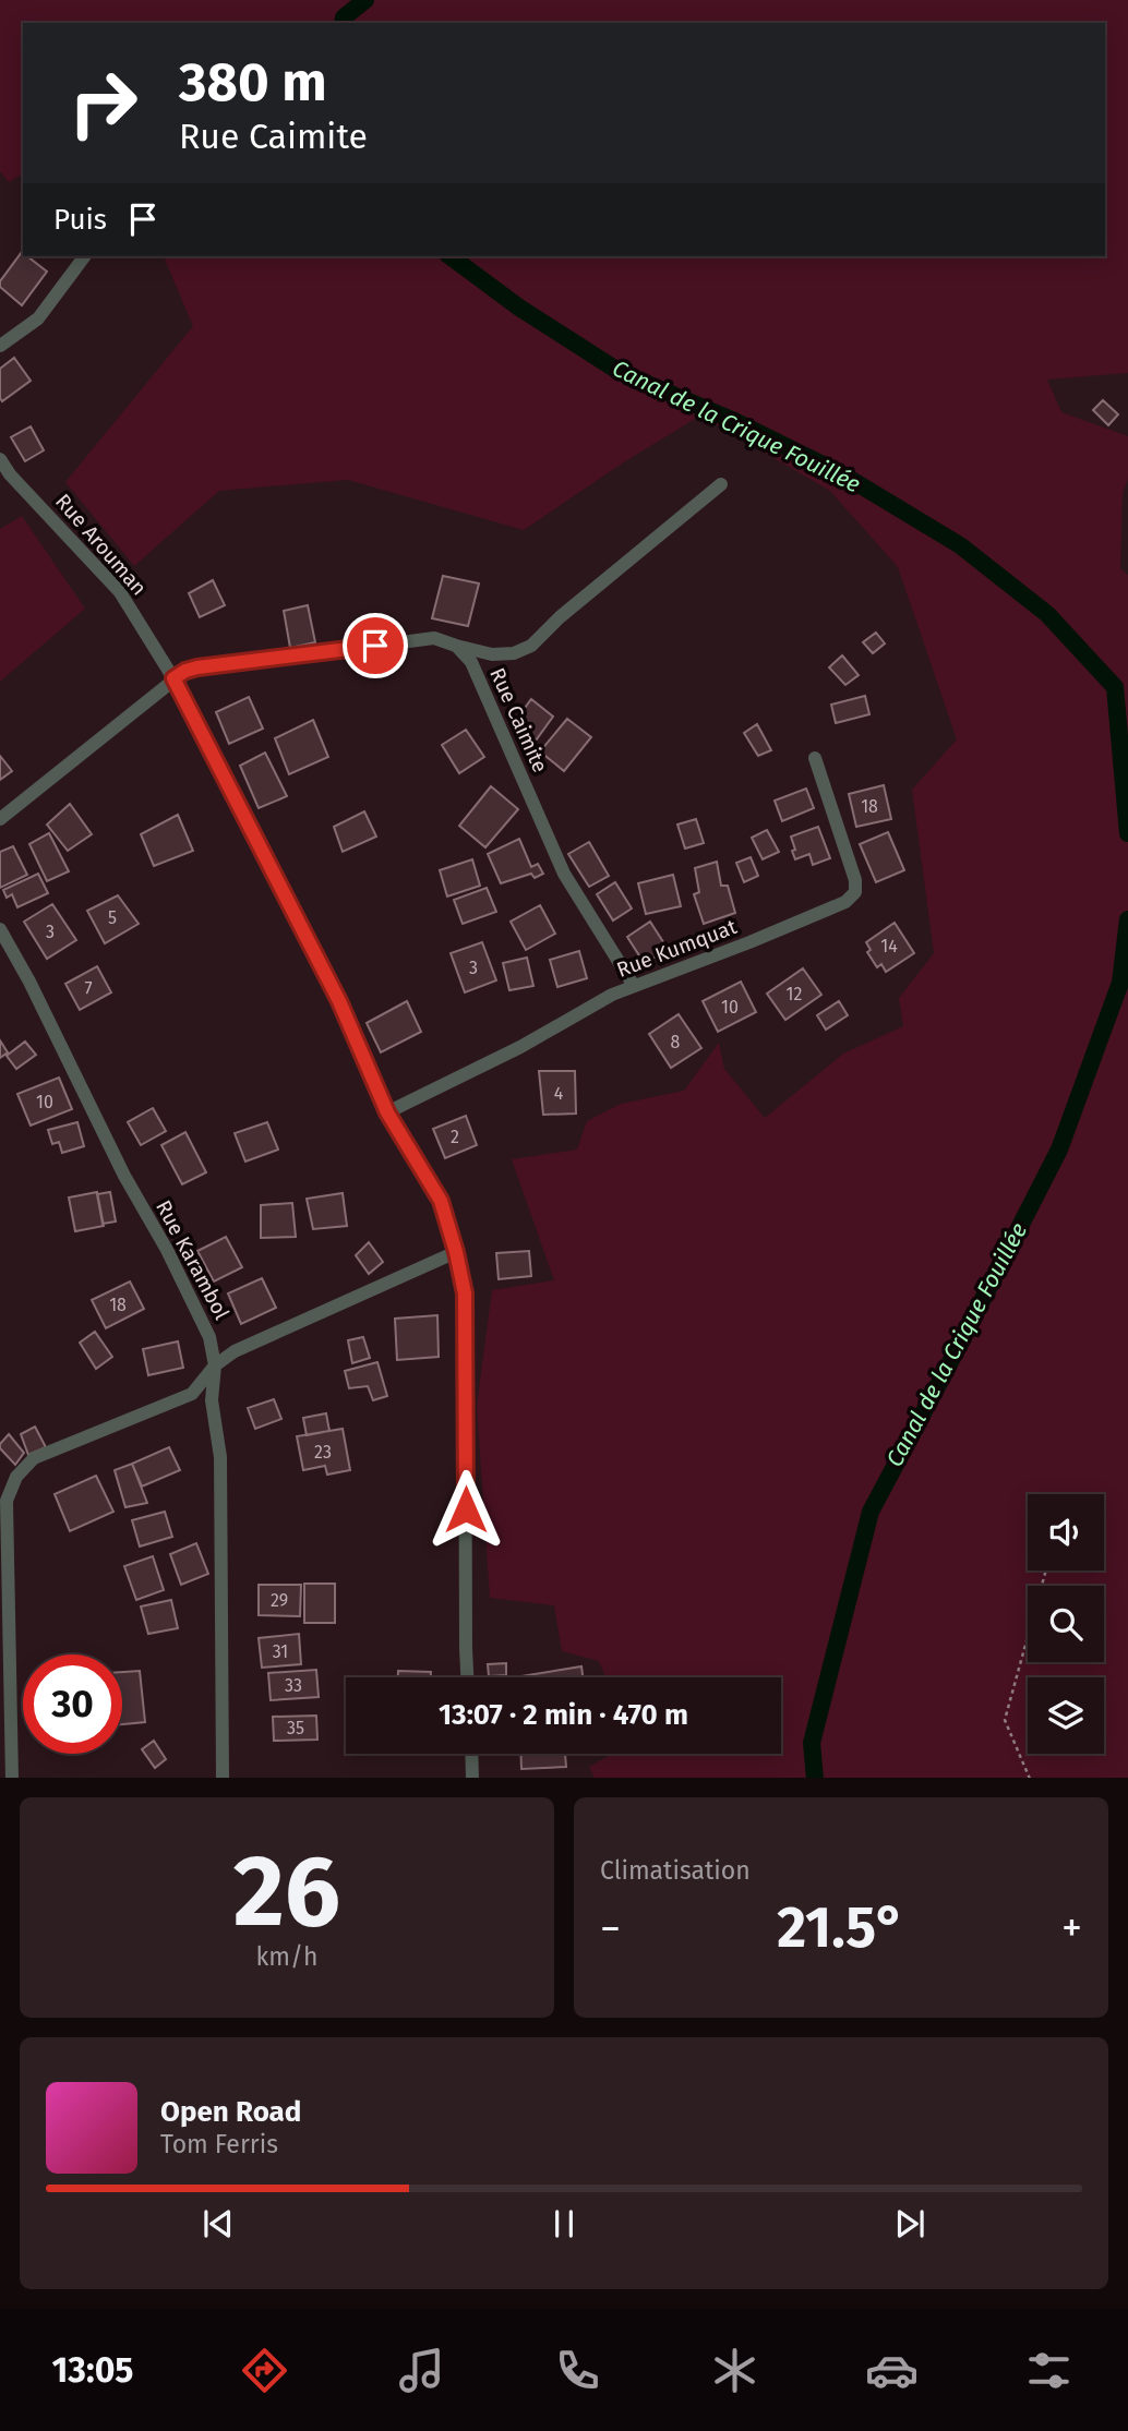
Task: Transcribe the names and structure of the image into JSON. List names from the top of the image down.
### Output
{
  "streets": {
    "street": [
      "Rue Arouman",
      "Rue Caimite",
      "Rue Kumquat",
      "Rue Karambol"
    ]
  },
  "crossings": [
    ["Rue Arouman", "Rue Kumquat"],
    ["Rue Caimite", "Rue Kumquat"]
  ],
  "water": ["Canal de la Crique Fouillée"],
  "house_numbers": [
    "18",
    "5",
    "3",
    "14",
    "3",
    "7",
    "12",
    "10",
    "8",
    "4",
    "10",
    "2",
    "18",
    "23",
    "29",
    "31",
    "33",
    "35"
  ],
  "page": {
    "turn": ["380 m", "Rue Caimite"],
    "then": "Puis",
    "limit": "30",
    "trip": "13:07 · 2 min · 470 m",
    "tile": [
      ["26", "km/h"],
      "Climatisation"
    ],
    "heat": ["−", "21.5°", "+"],
    "song": ["Open Road", "Tom Ferris"],
    "tabs": "13:05"
  }
}
